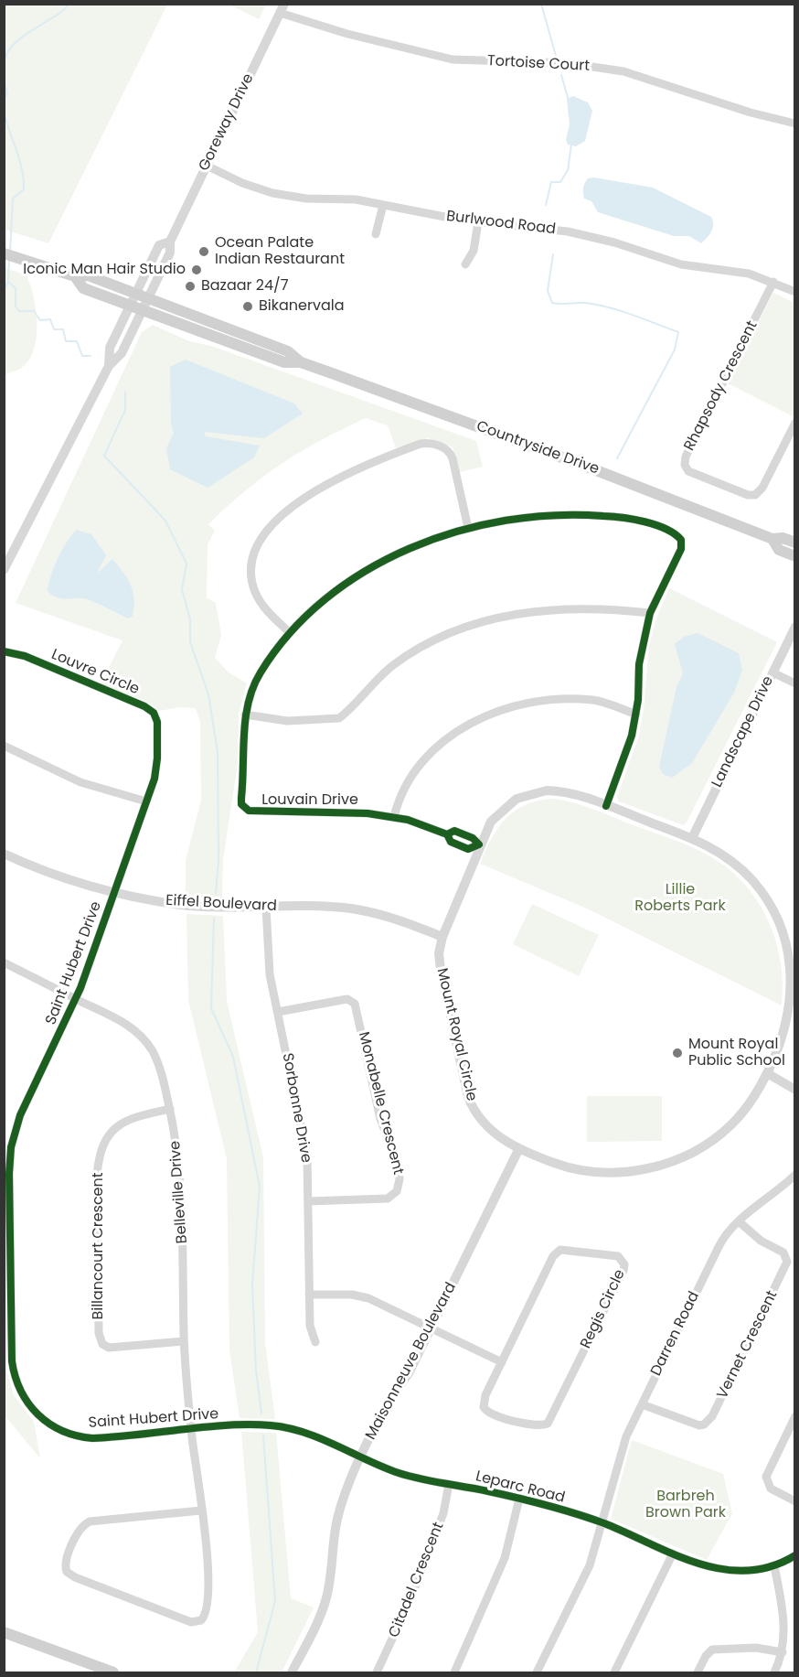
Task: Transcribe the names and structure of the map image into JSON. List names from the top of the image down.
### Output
{
  "streets": {
    "main road": ["Countryside Drive"],
    "street": [
      "Tortoise Court",
      "Goreway Drive",
      "Burlwood Road",
      "Rhapsody Crescent",
      "Louvre Circle",
      "Landscape Drive",
      "Louvain Drive",
      "Eiffel Boulevard",
      "Saint Hubert Drive",
      "Mount Royal Circle",
      "Monabelle Crescent",
      "Sorbonne Drive",
      "Belleville Drive",
      "Billancourt Crescent",
      "Regis Circle",
      "Darren Road",
      "Vernet Crescent",
      "Maisonneuve Boulevard",
      "Leparc Road",
      "Citadel Crescent"
    ]
  },
  "crossings": [
    ["Tortoise Court", "Goreway Drive"],
    ["Goreway Drive", "Burlwood Road"],
    ["Goreway Drive", "Countryside Drive"],
    ["Burlwood Road", "Rhapsody Crescent"],
    ["Louvre Circle", "Eiffel Boulevard"],
    ["Louvre Circle", "Saint Hubert Drive"],
    ["Landscape Drive", "Mount Royal Circle"],
    ["Louvain Drive", "Mount Royal Circle"],
    ["Eiffel Boulevard", "Saint Hubert Drive"],
    ["Eiffel Boulevard", "Mount Royal Circle"],
    ["Eiffel Boulevard", "Sorbonne Drive"],
    ["Saint Hubert Drive", "Belleville Drive"],
    ["Saint Hubert Drive", "Maisonneuve Boulevard"],
    ["Saint Hubert Drive", "Leparc Road"],
    ["Mount Royal Circle", "Maisonneuve Boulevard"],
    ["Monabelle Crescent", "Sorbonne Drive"],
    ["Belleville Drive", "Billancourt Crescent"],
    ["Darren Road", "Vernet Crescent"],
    ["Darren Road", "Leparc Road"],
    ["Maisonneuve Boulevard", "Leparc Road"],
    ["Leparc Road", "Citadel Crescent"]
  ],
  "parks": ["Lillie Roberts Park", "Barbreh Brown Park"],
  "places": [
    "Ocean Palate Indian Restaurant",
    "Iconic Man Hair Studio",
    "Bazaar 24/7",
    "Bikanervala",
    "Mount Royal Public School"
  ]
}
